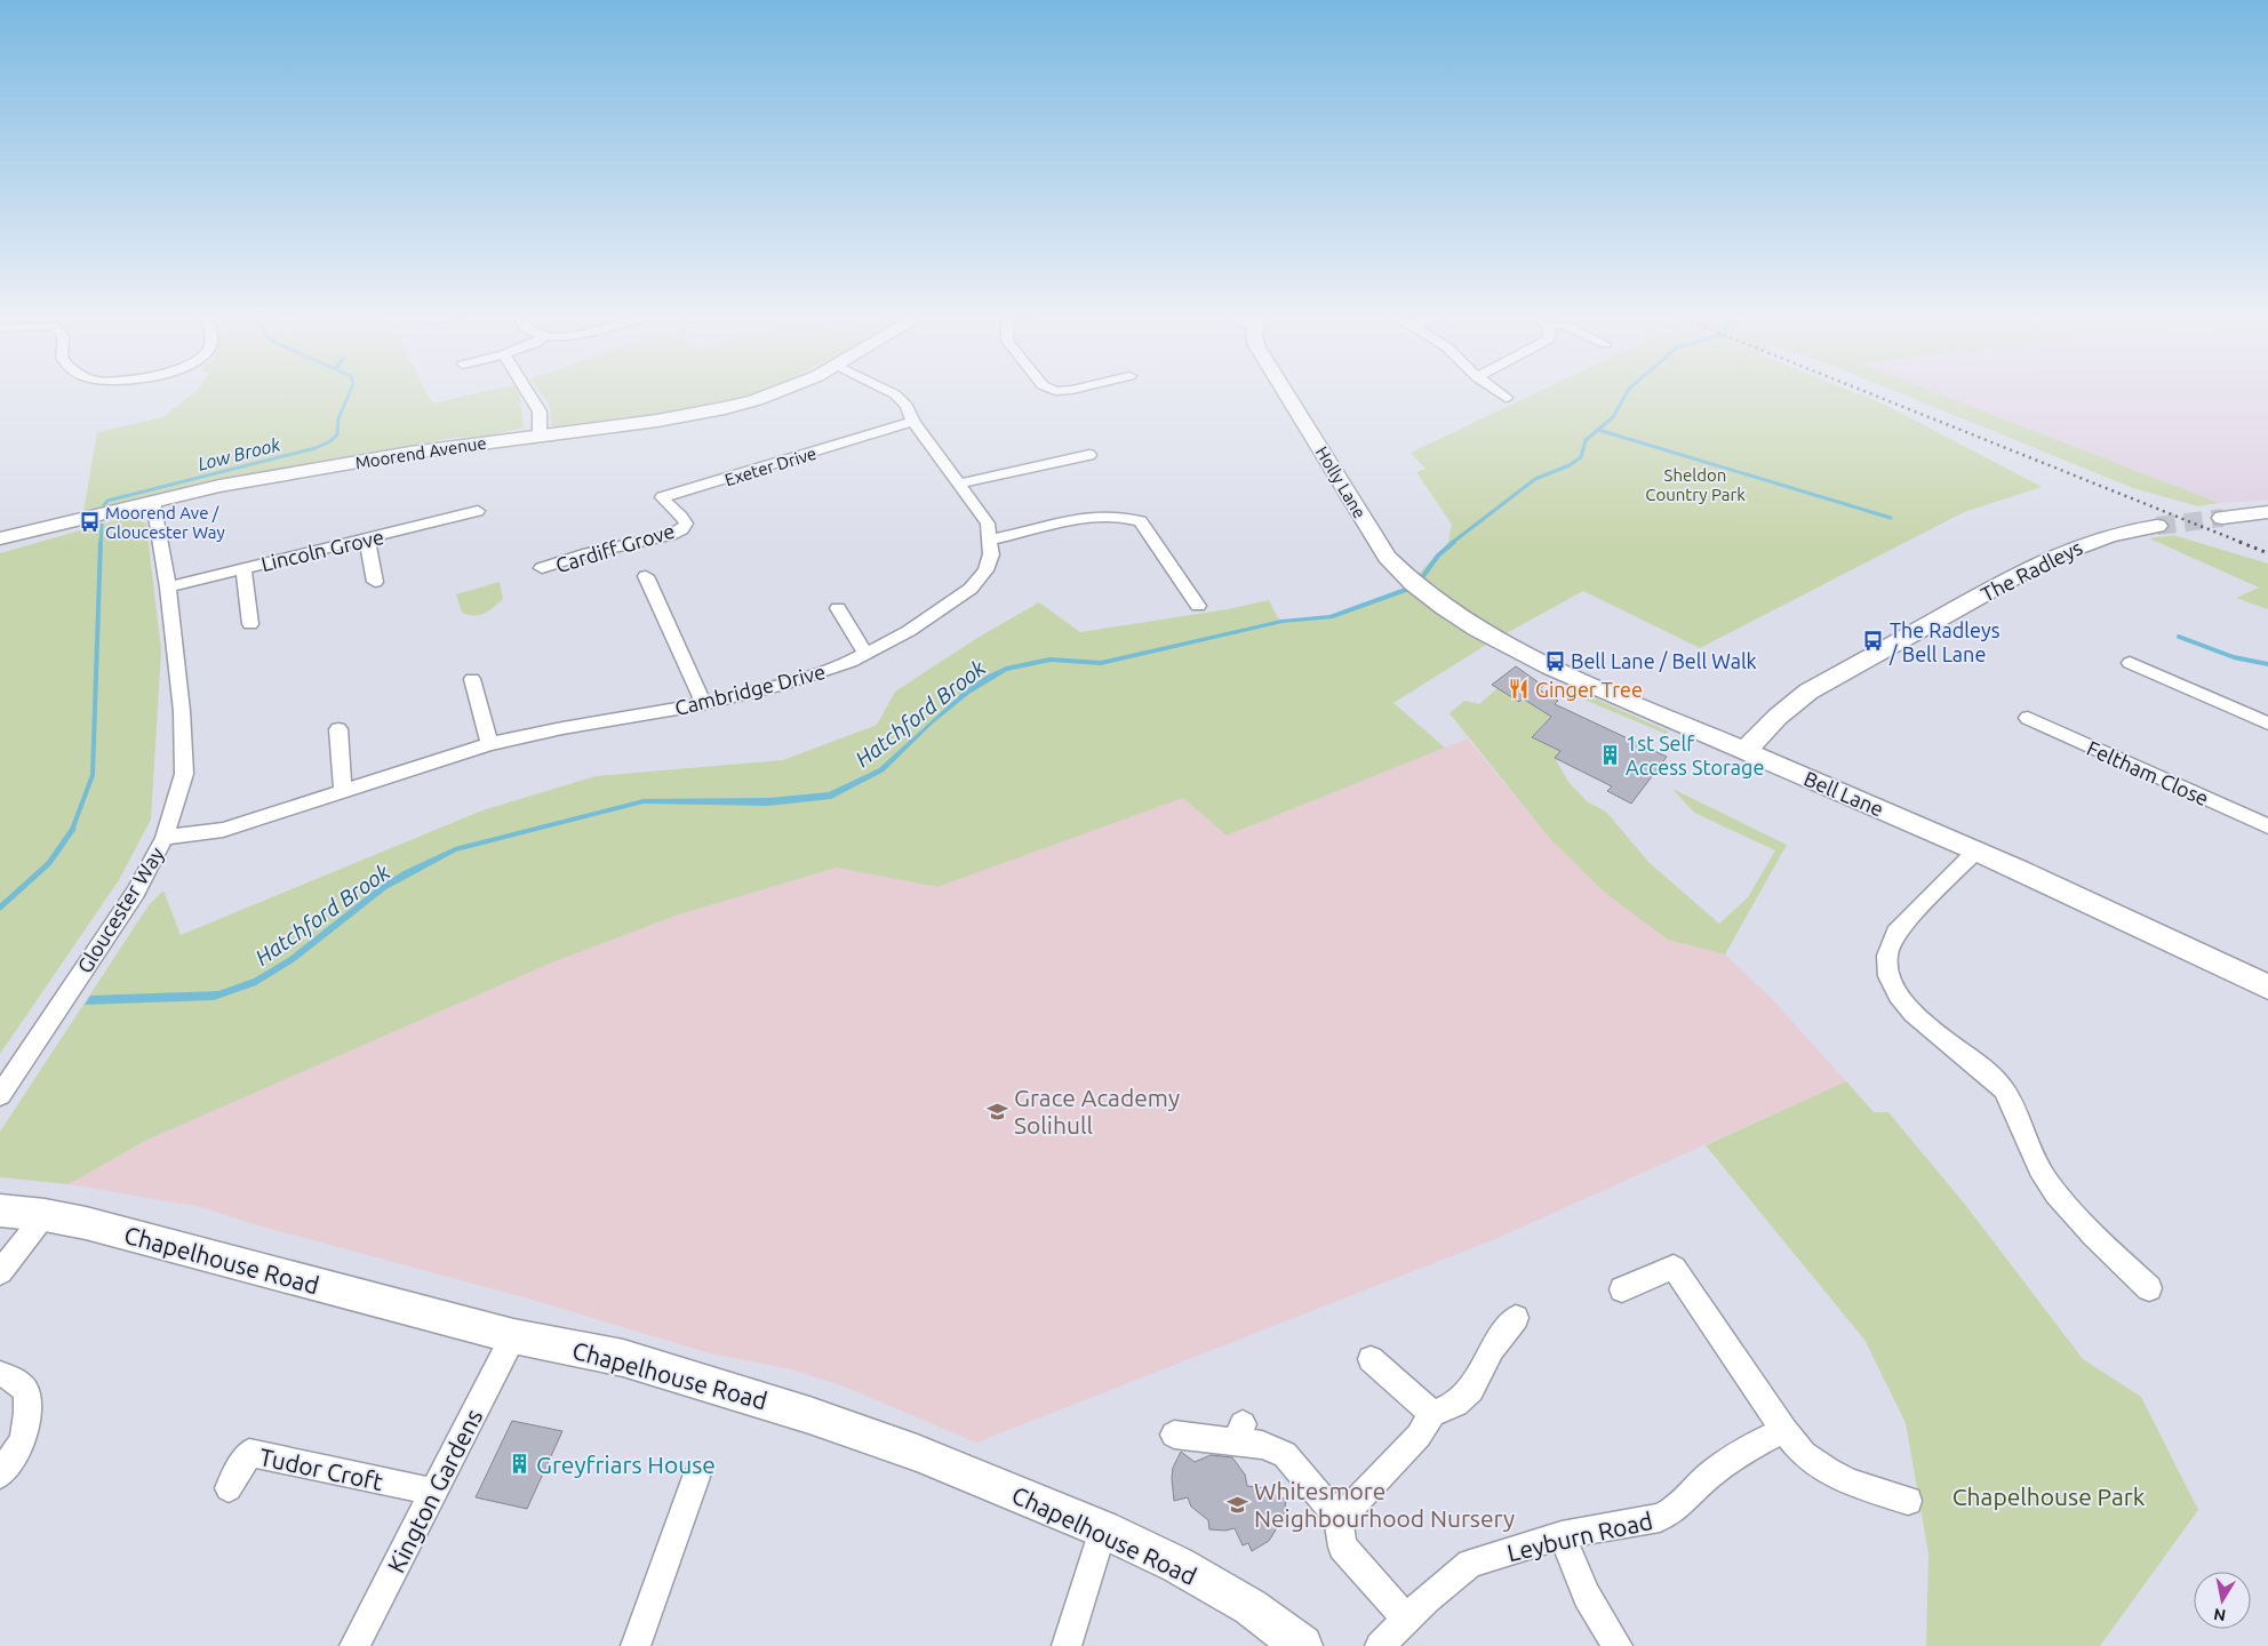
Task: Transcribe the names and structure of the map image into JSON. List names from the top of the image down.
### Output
{
  "streets": {
    "street": [
      "Moorend Avenue",
      "Exeter Drive",
      "Holly Lane",
      "Cardiff Grove",
      "Lincoln Grove",
      "The Radleys",
      "Cambridge Drive",
      "Feltham Close",
      "Bell Lane",
      "Gloucester Way",
      "Chapelhouse Road",
      "Tudor Croft",
      "Kington Gardens",
      "Leyburn Road"
    ]
  },
  "crossings": [
    ["Moorend Avenue", "Gloucester Way"],
    ["Exeter Drive", "Cardiff Grove"],
    ["Holly Lane", "Bell Lane"],
    ["Lincoln Grove", "Gloucester Way"],
    ["The Radleys", "Bell Lane"],
    ["Cambridge Drive", "Gloucester Way"],
    ["Chapelhouse Road", "Kington Gardens"],
    ["Tudor Croft", "Kington Gardens"]
  ],
  "water": ["Low Brook", "Hatchford Brook"],
  "parks": ["Sheldon Country Park", "Chapelhouse Park"],
  "places": {
    "bus stop": ["Moorend Ave / Gloucester Way", "The Radleys / Bell Lane", "Bell Lane / Bell Walk"],
    "restaurant": ["Ginger Tree"],
    "building": ["1st Self Access Storage", "Greyfriars House"],
    "school or university": ["Grace Academy Solihull", "Whitesmore Neighbourhood Nursery"]
  },
  "north": "bottom"
}
